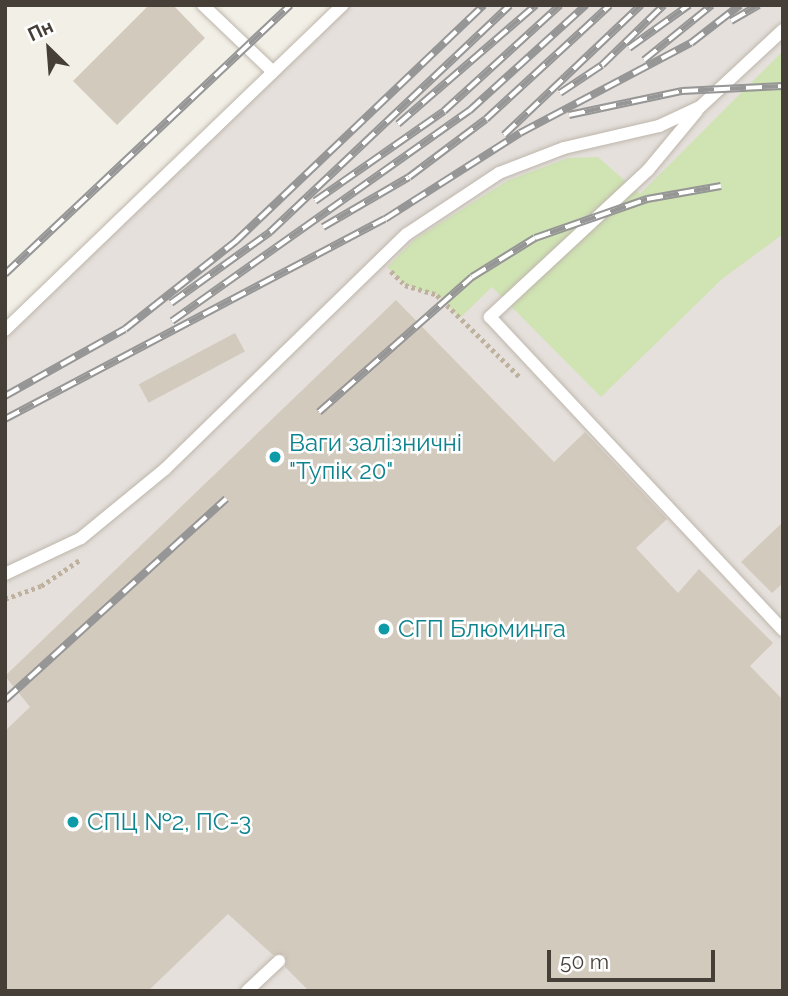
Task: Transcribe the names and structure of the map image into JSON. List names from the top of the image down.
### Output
{
  "places": ["Ваги залізничні \"Тупік 20\"", "СГП Блюминга", "СПЦ №2, ПС-3"],
  "scale_bar": "50 m",
  "north": "top left"
}
